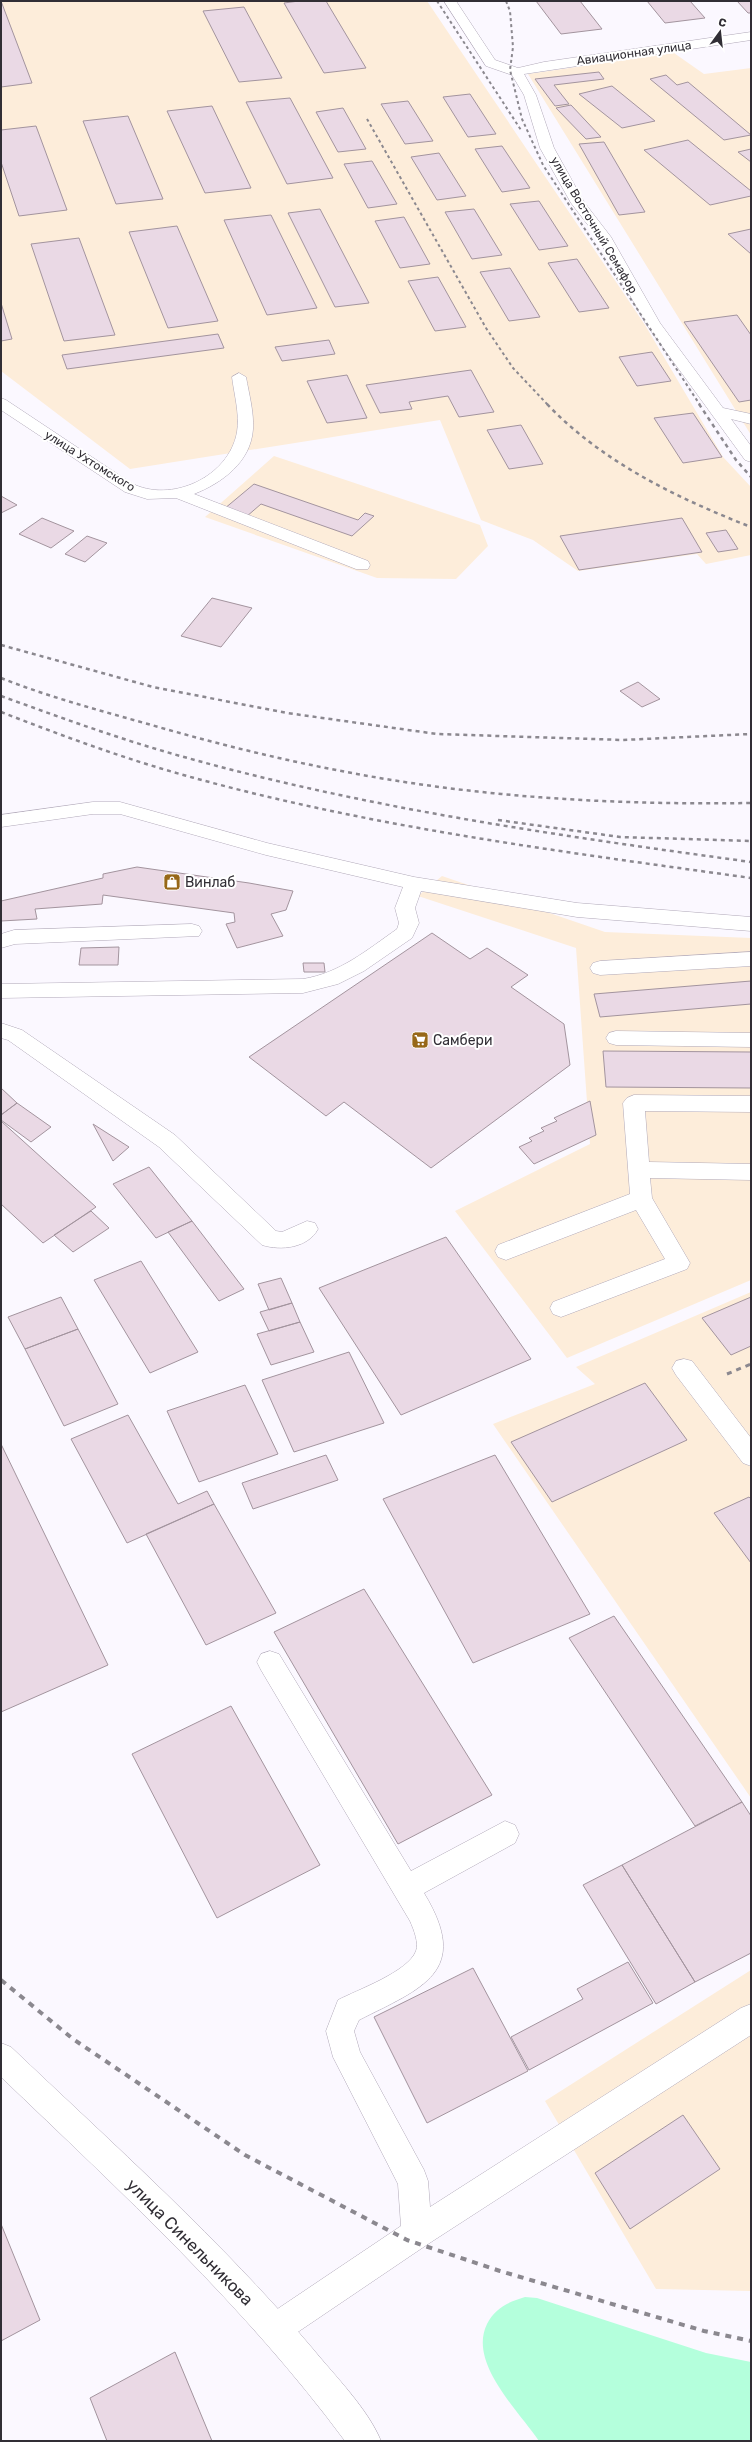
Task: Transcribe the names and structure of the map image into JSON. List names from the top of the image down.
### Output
{
  "streets": {
    "street": [
      "Авиационная улица",
      "улица Восточный Семафор",
      "улица Ухтомского",
      "улица Синельникова"
    ]
  },
  "crossings": [
    ["Авиационная улица", "улица Восточный Семафор"]
  ],
  "places": {
    "shop": ["Винлаб"],
    "supermarket": ["Самбери"]
  },
  "north": "top"
}
